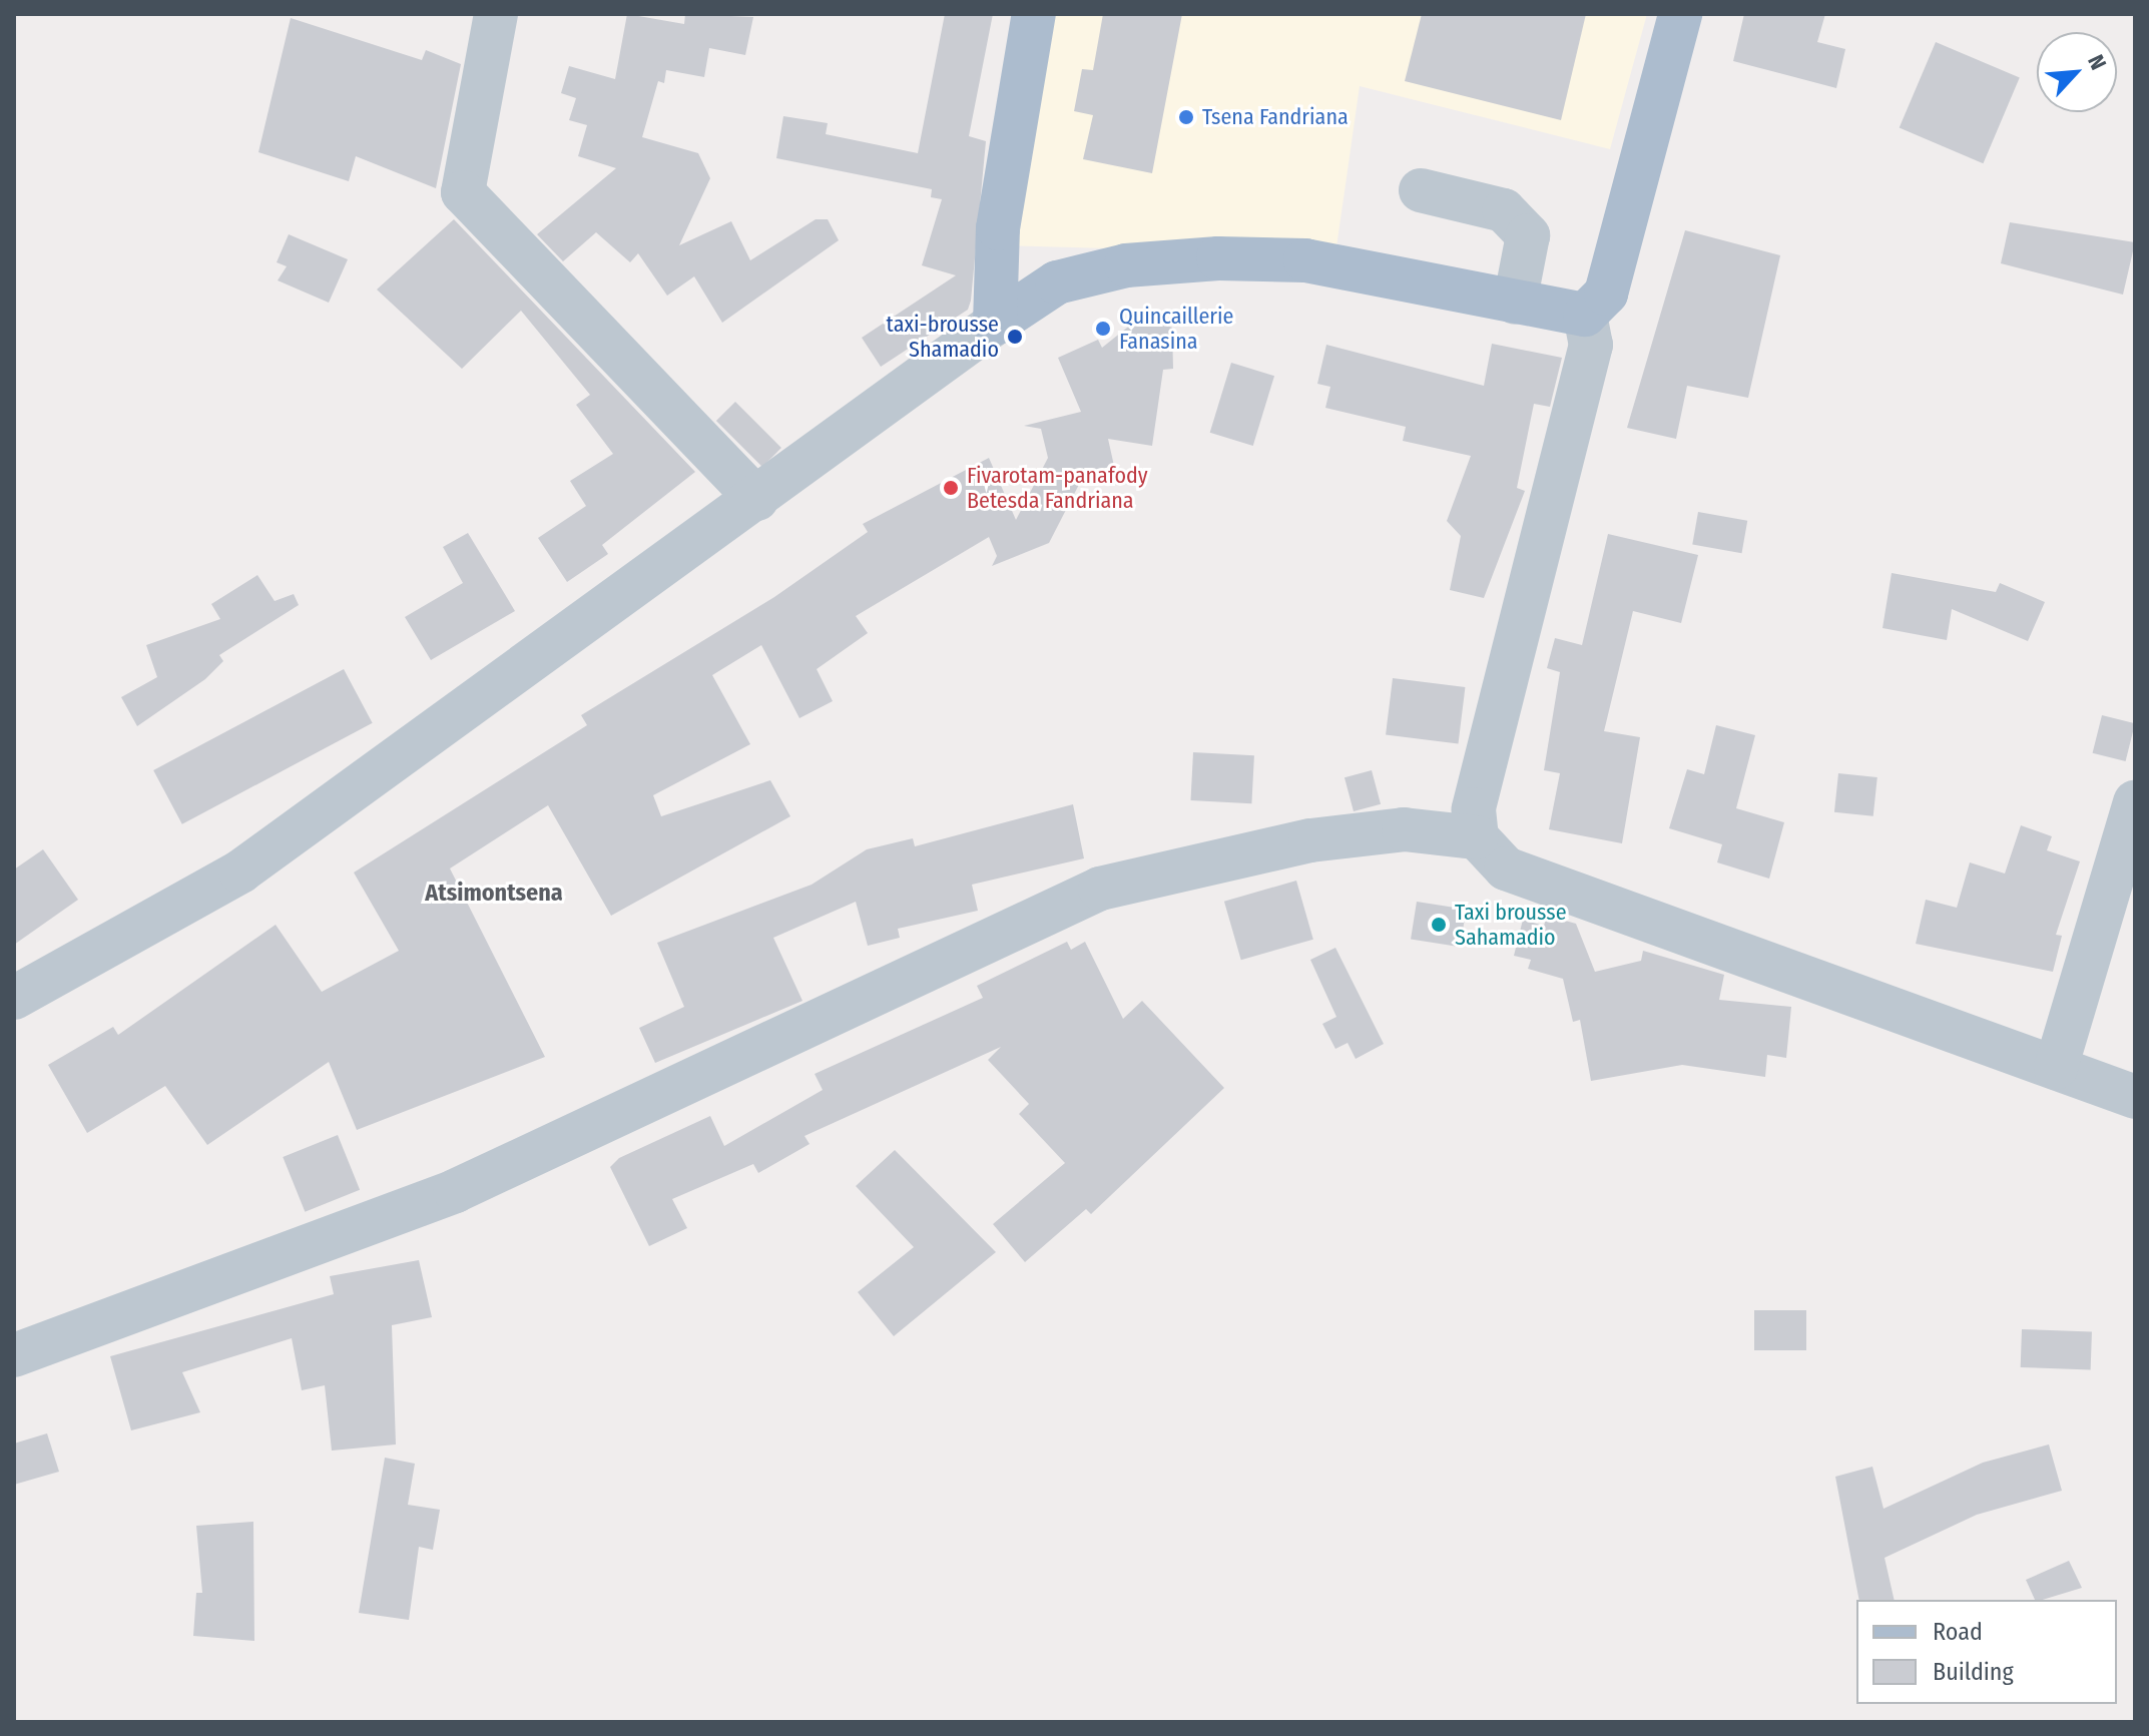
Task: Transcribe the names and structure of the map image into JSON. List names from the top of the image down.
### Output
{
  "districts": ["Atsimontsena"],
  "places": [
    "Tsena Fandriana",
    "Quincaillerie Fanasina",
    "taxi-brousse Shamadio",
    "Fivarotam-panafody Betesda Fandriana",
    "Taxi brousse Sahamadio"
  ],
  "legend": ["Road", "Building"],
  "north": "top right"
}
